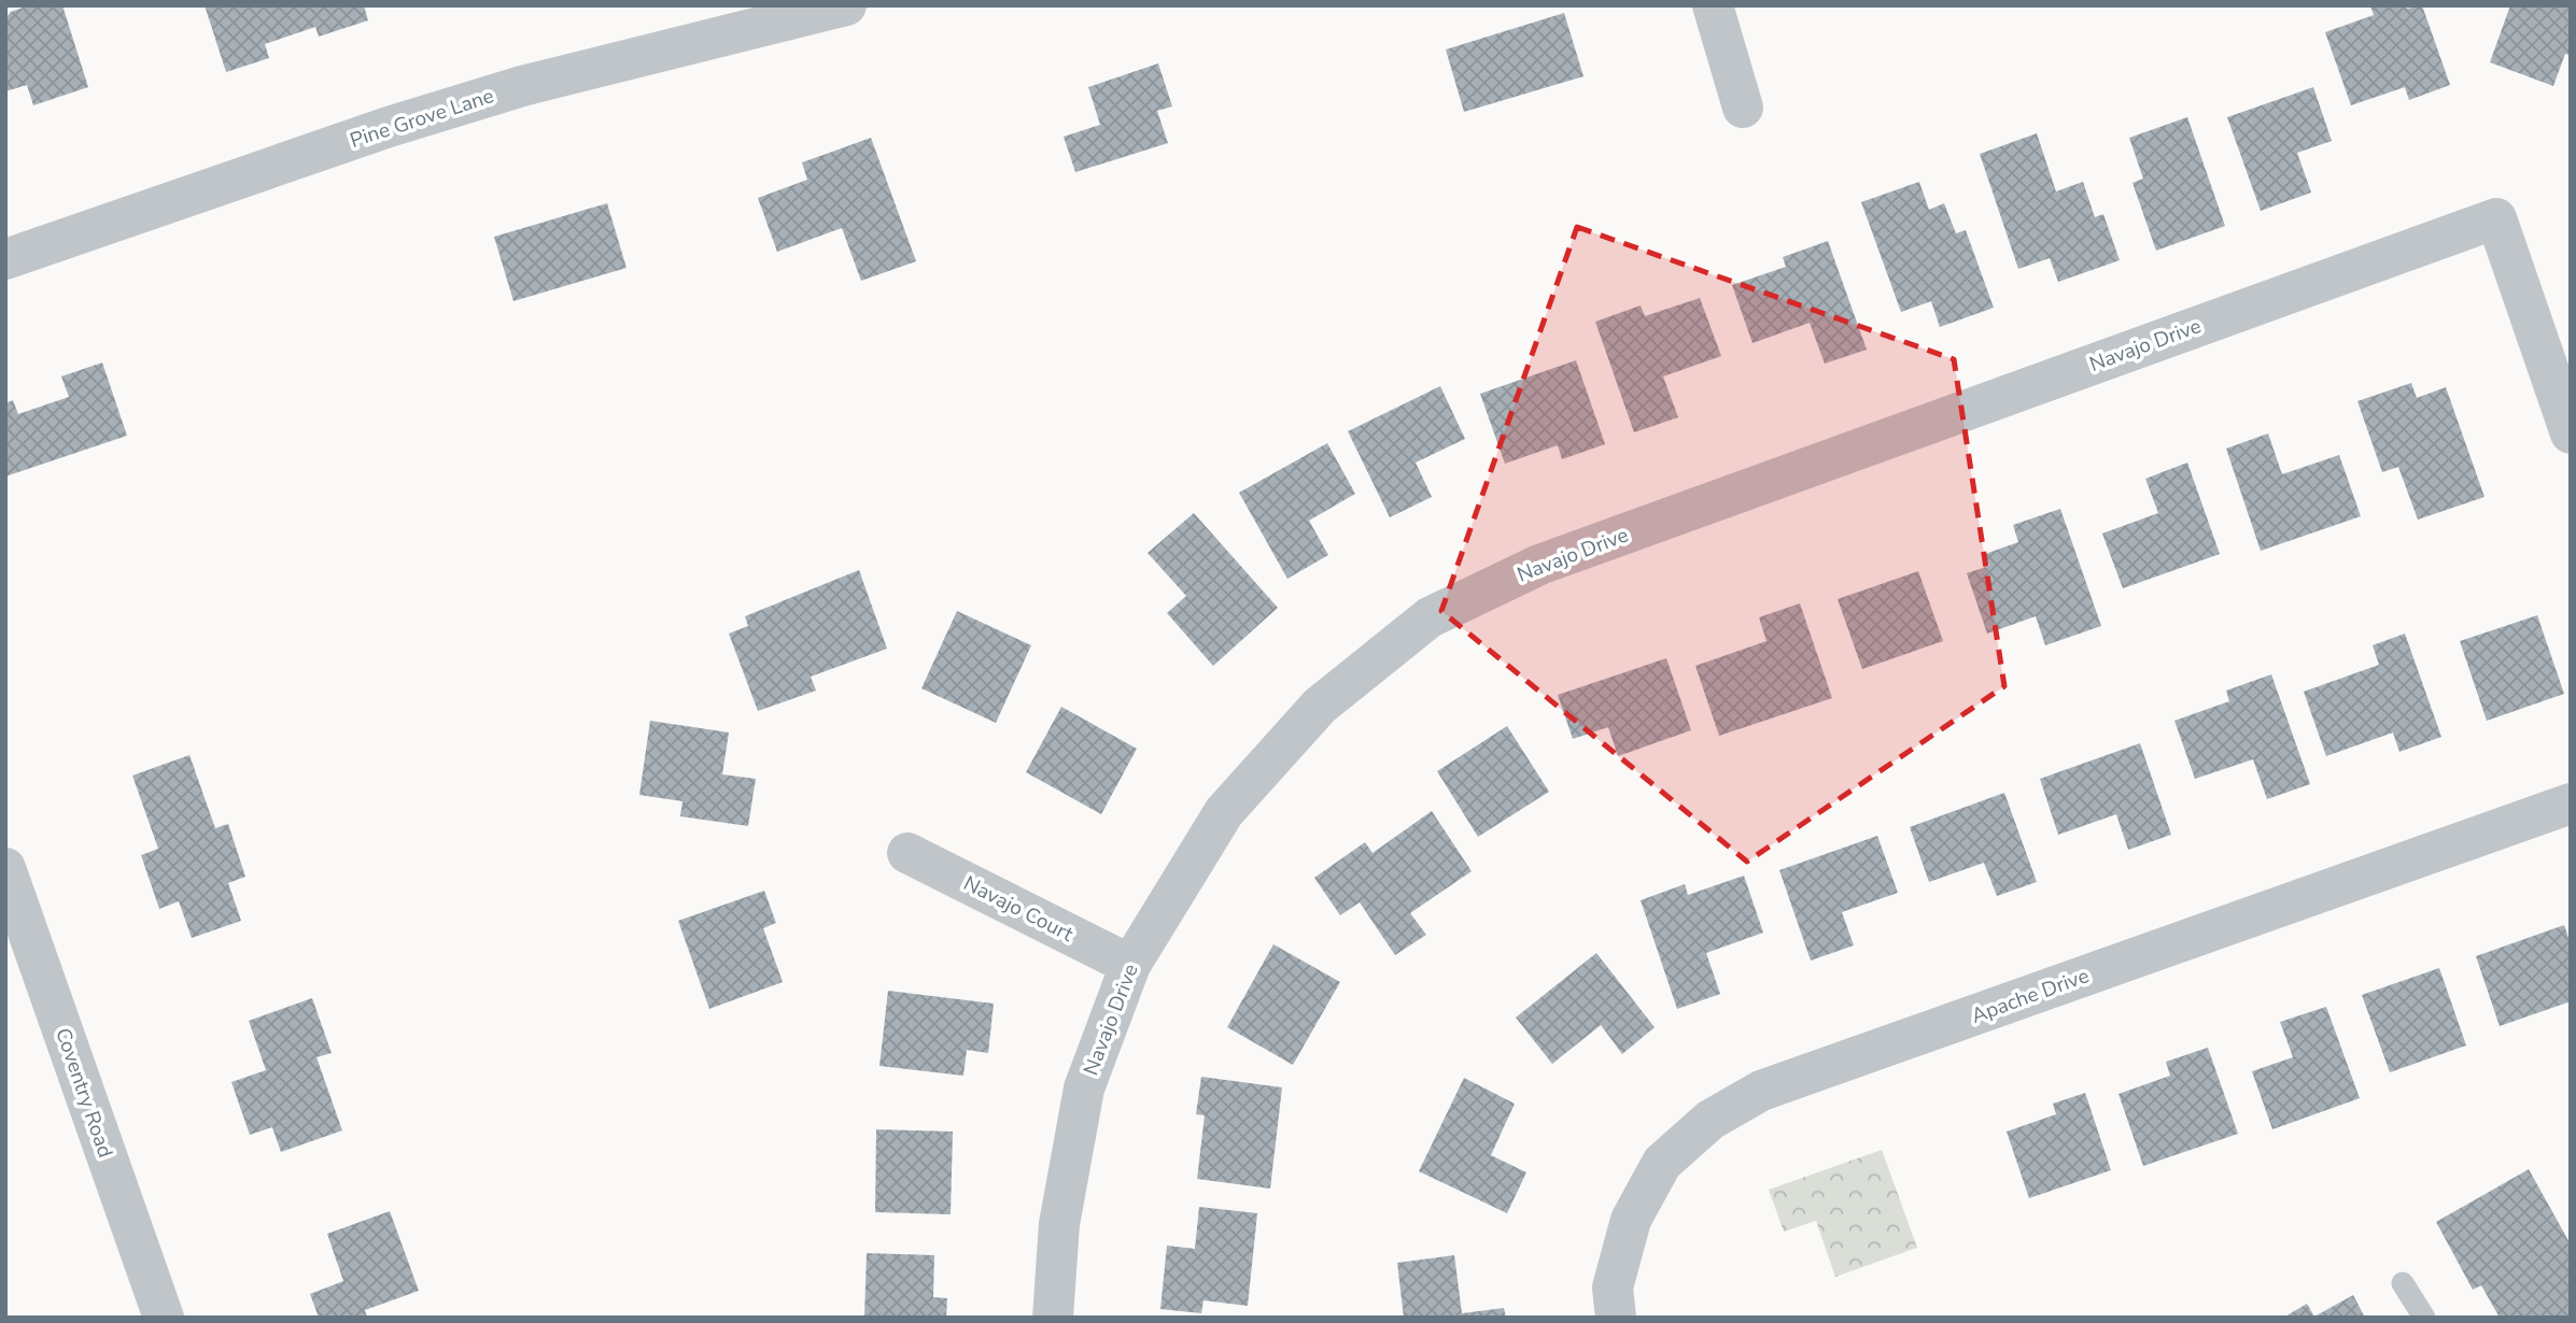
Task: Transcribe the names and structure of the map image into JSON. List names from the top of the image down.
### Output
{
  "streets": {
    "street": [
      "Pine Grove Lane",
      "Navajo Drive",
      "Navajo Court",
      "Apache Drive",
      "Coventry Road"
    ]
  },
  "crossings": [
    ["Navajo Drive", "Navajo Court"]
  ]
}
